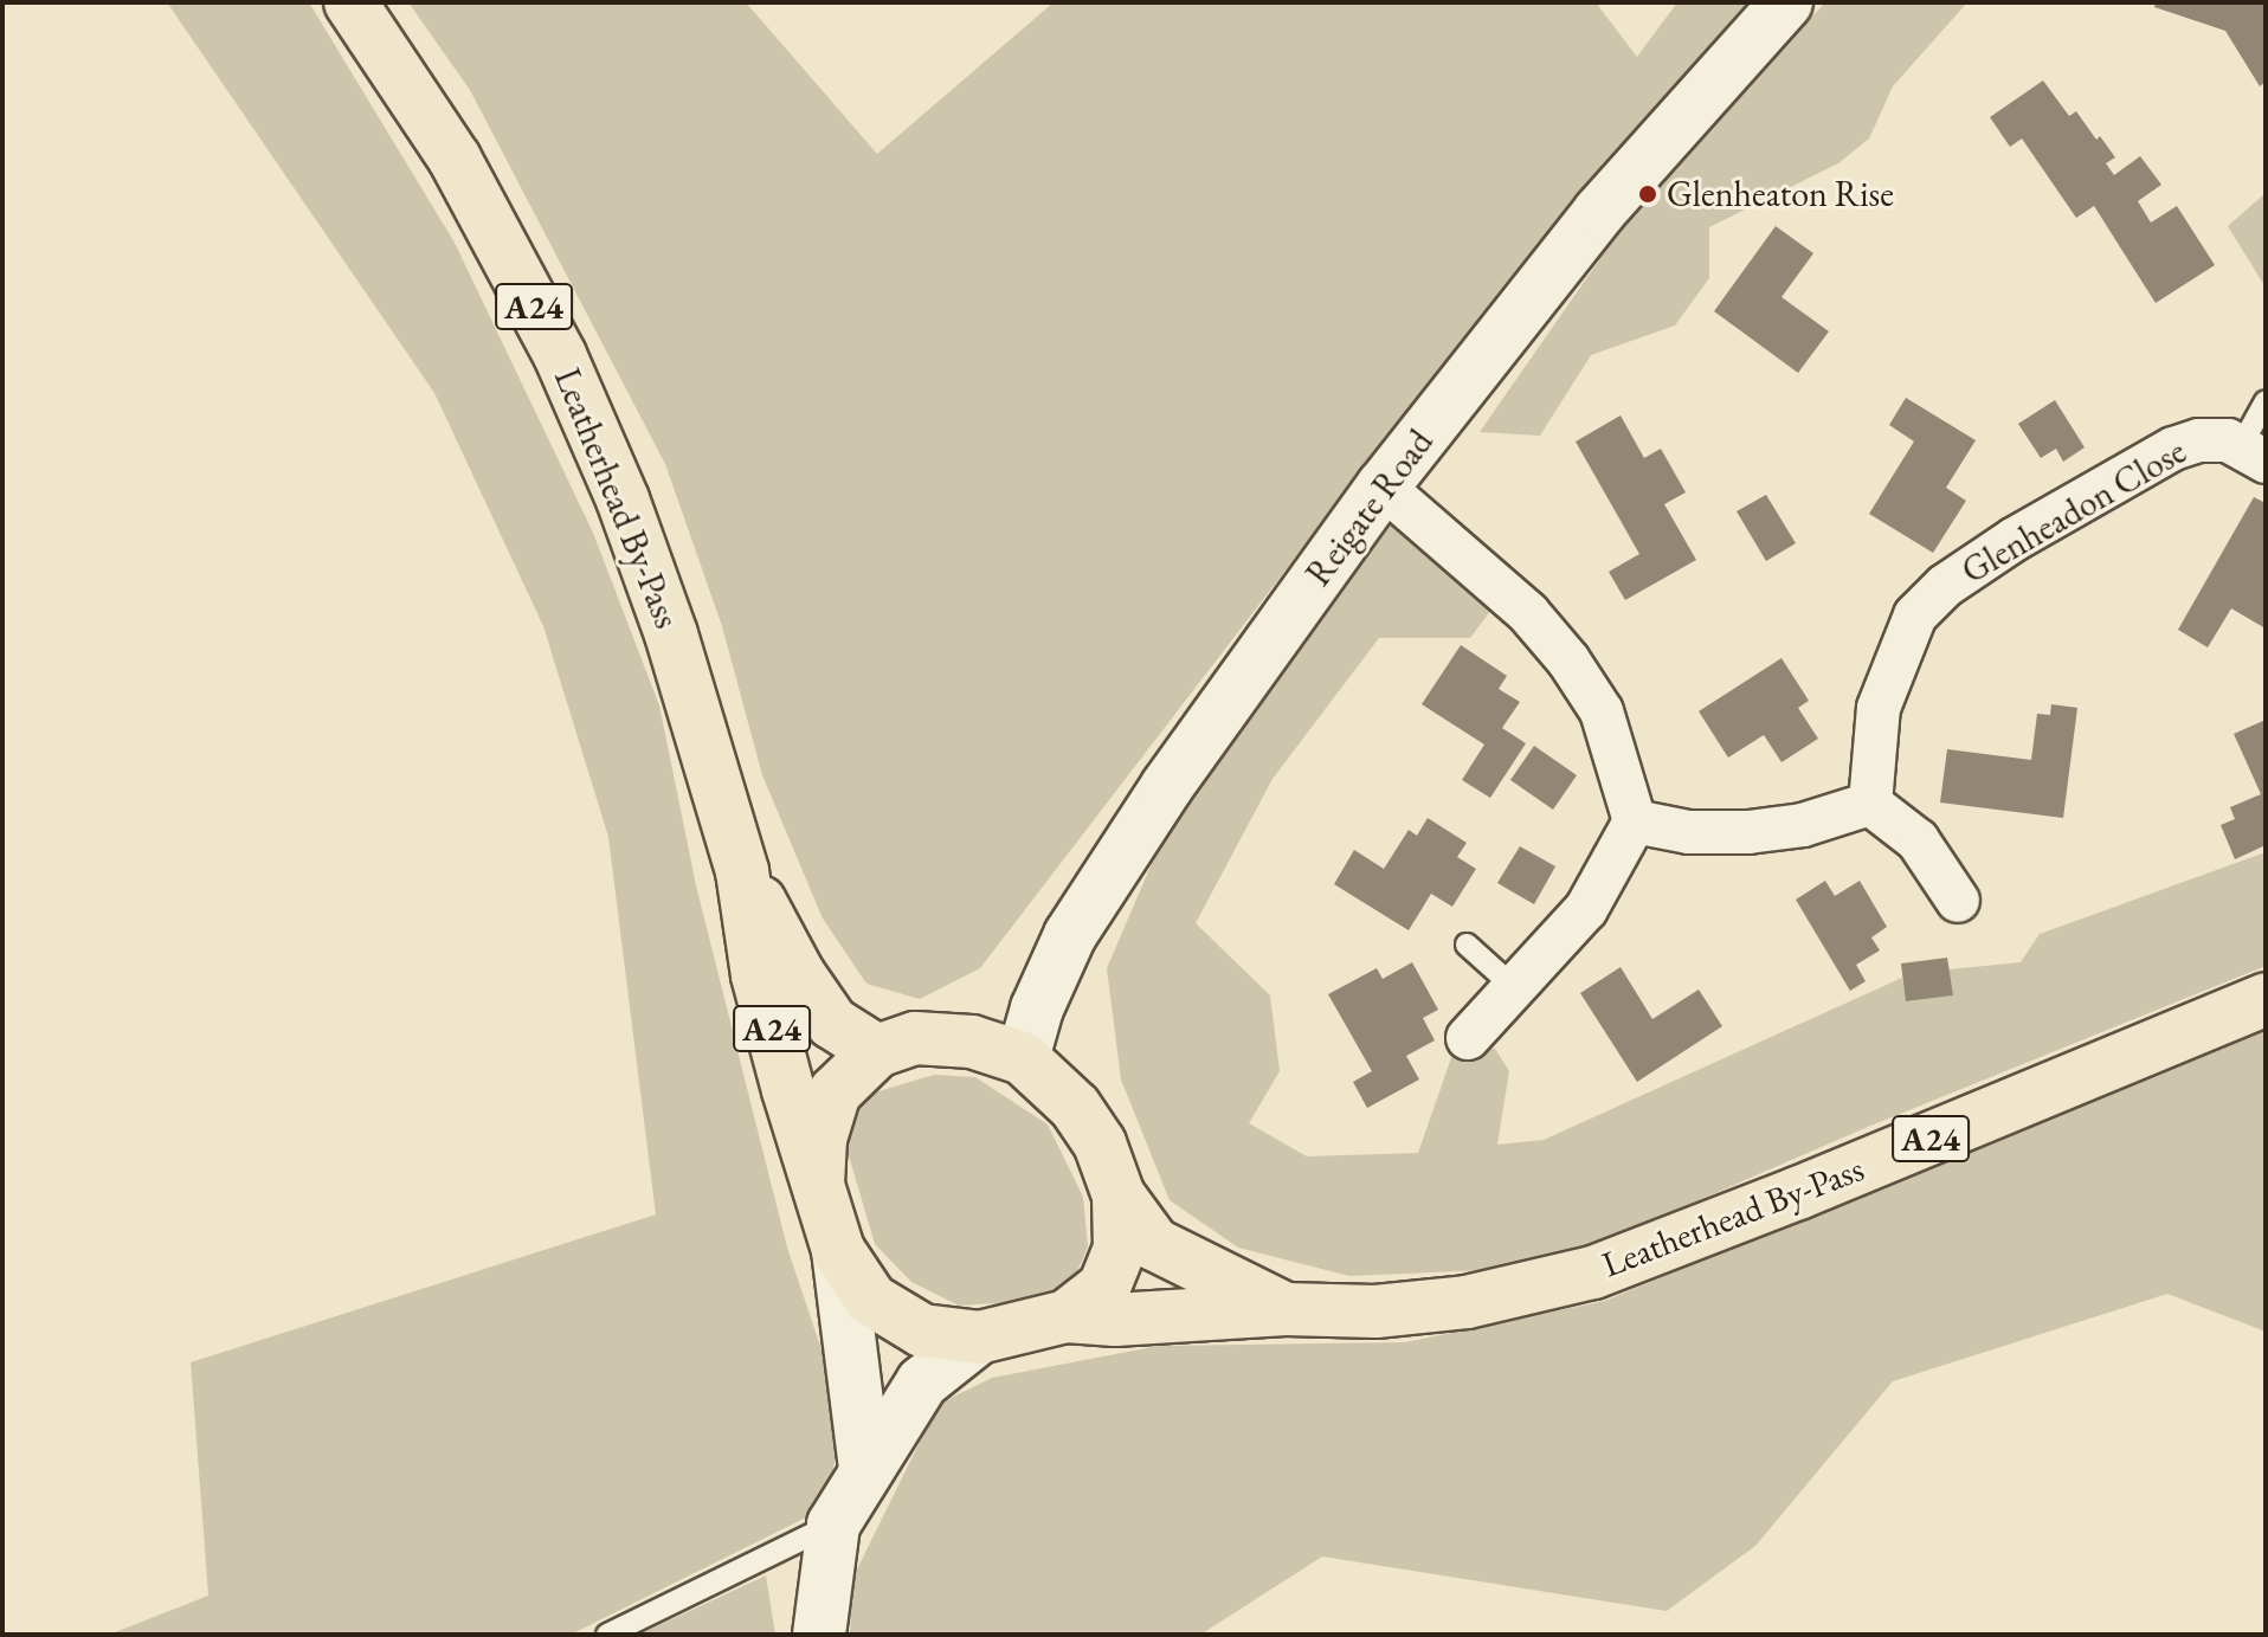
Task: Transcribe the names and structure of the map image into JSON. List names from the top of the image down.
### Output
{
  "streets": {
    "highway": ["A24", "Leatherhead By-Pass"],
    "main road": ["Reigate Road"],
    "street": ["Glenheadon Close"]
  },
  "crossings": [
    ["Leatherhead By-Pass", "Reigate Road"]
  ],
  "places": ["Glenheaton Rise"]
}
